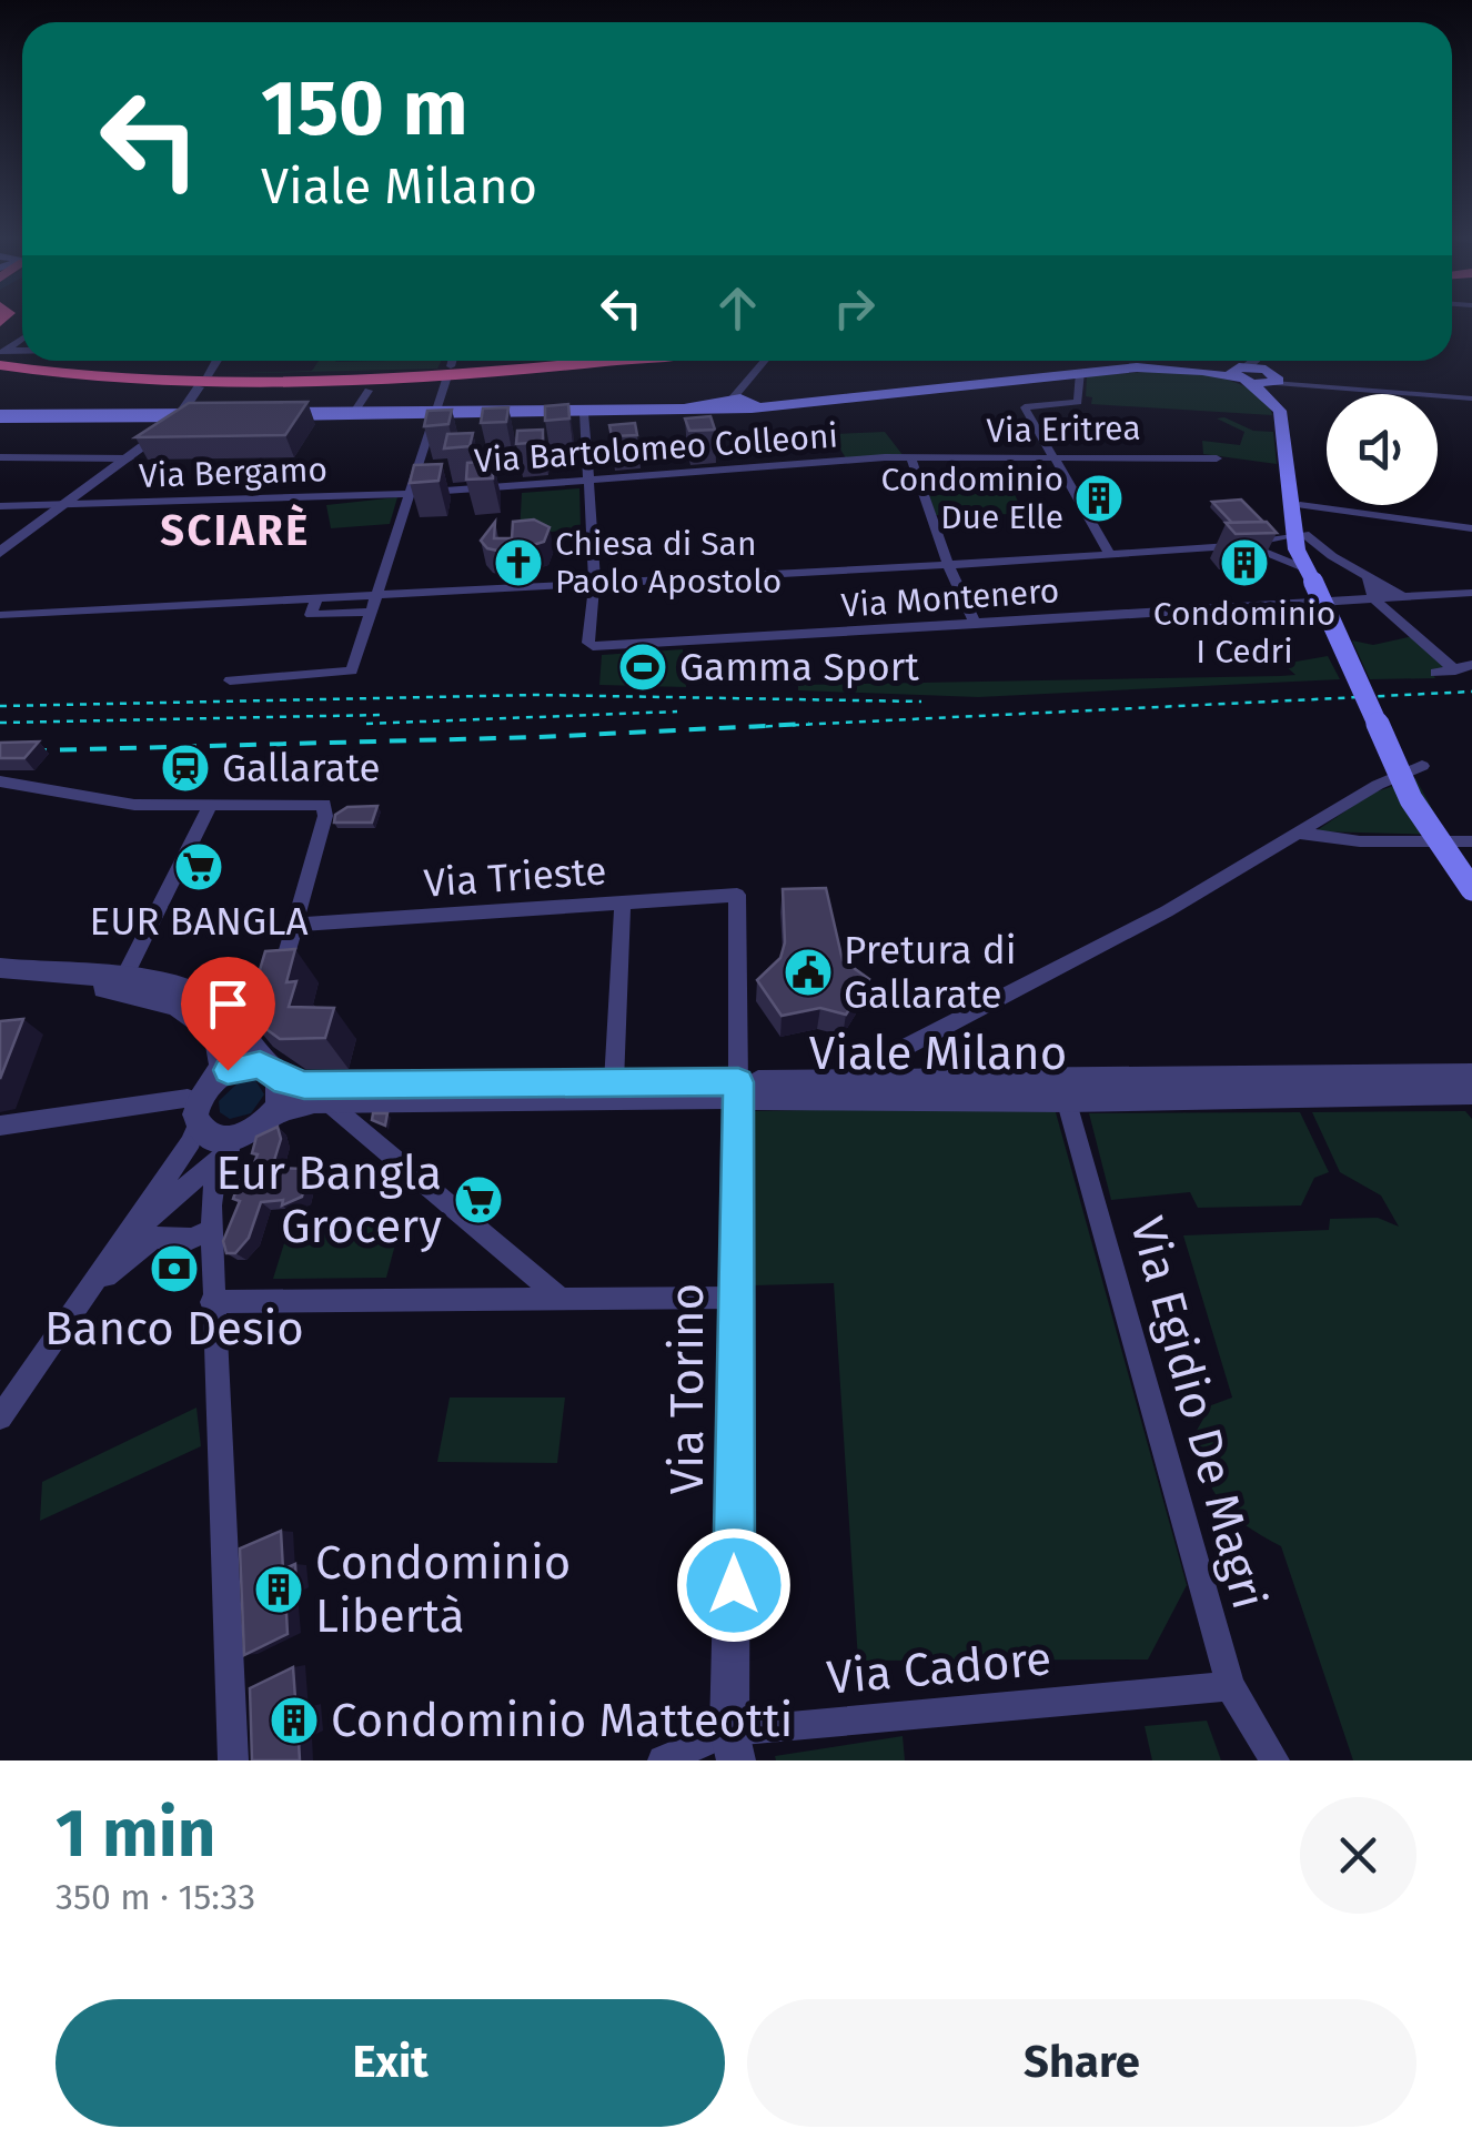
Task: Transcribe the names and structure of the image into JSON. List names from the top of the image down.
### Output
{
  "streets": {
    "street": [
      "Via Eritrea",
      "Via Bartolomeo Colleoni",
      "Via Bergamo",
      "Via Montenero",
      "Via Trieste",
      "Viale Milano",
      "Via Torino",
      "Via Egidio De Magri",
      "Via Cadore"
    ]
  },
  "crossings": [
    ["Via Eritrea", "Via Bartolomeo Colleoni"],
    ["Via Bartolomeo Colleoni", "Via Bergamo"],
    ["Via Trieste", "Viale Milano"],
    ["Via Trieste", "Via Torino"],
    ["Viale Milano", "Via Torino"],
    ["Viale Milano", "Via Egidio De Magri"],
    ["Via Torino", "Via Cadore"],
    ["Via Egidio De Magri", "Via Cadore"]
  ],
  "districts": ["SCIARÈ"],
  "places": {
    "building": [
      "Condominio Due Elle",
      "Condominio I Cedri",
      "Condominio Libertà",
      "Condominio Matteotti"
    ],
    "church": ["Chiesa di San Paolo Apostolo"],
    "sports": ["Gamma Sport"],
    "station": ["Gallarate"],
    "supermarket": ["EUR BANGLA", "Eur Bangla Grocery"],
    "public building": ["Pretura di Gallarate"],
    "bank": ["Banco Desio"]
  },
  "page": {
    "turn": ["150 m", "Viale Milano"],
    "heading": ["1 min", "350 m · 15:33"],
    "buttons": ["Exit", "Share"]
  }
}
